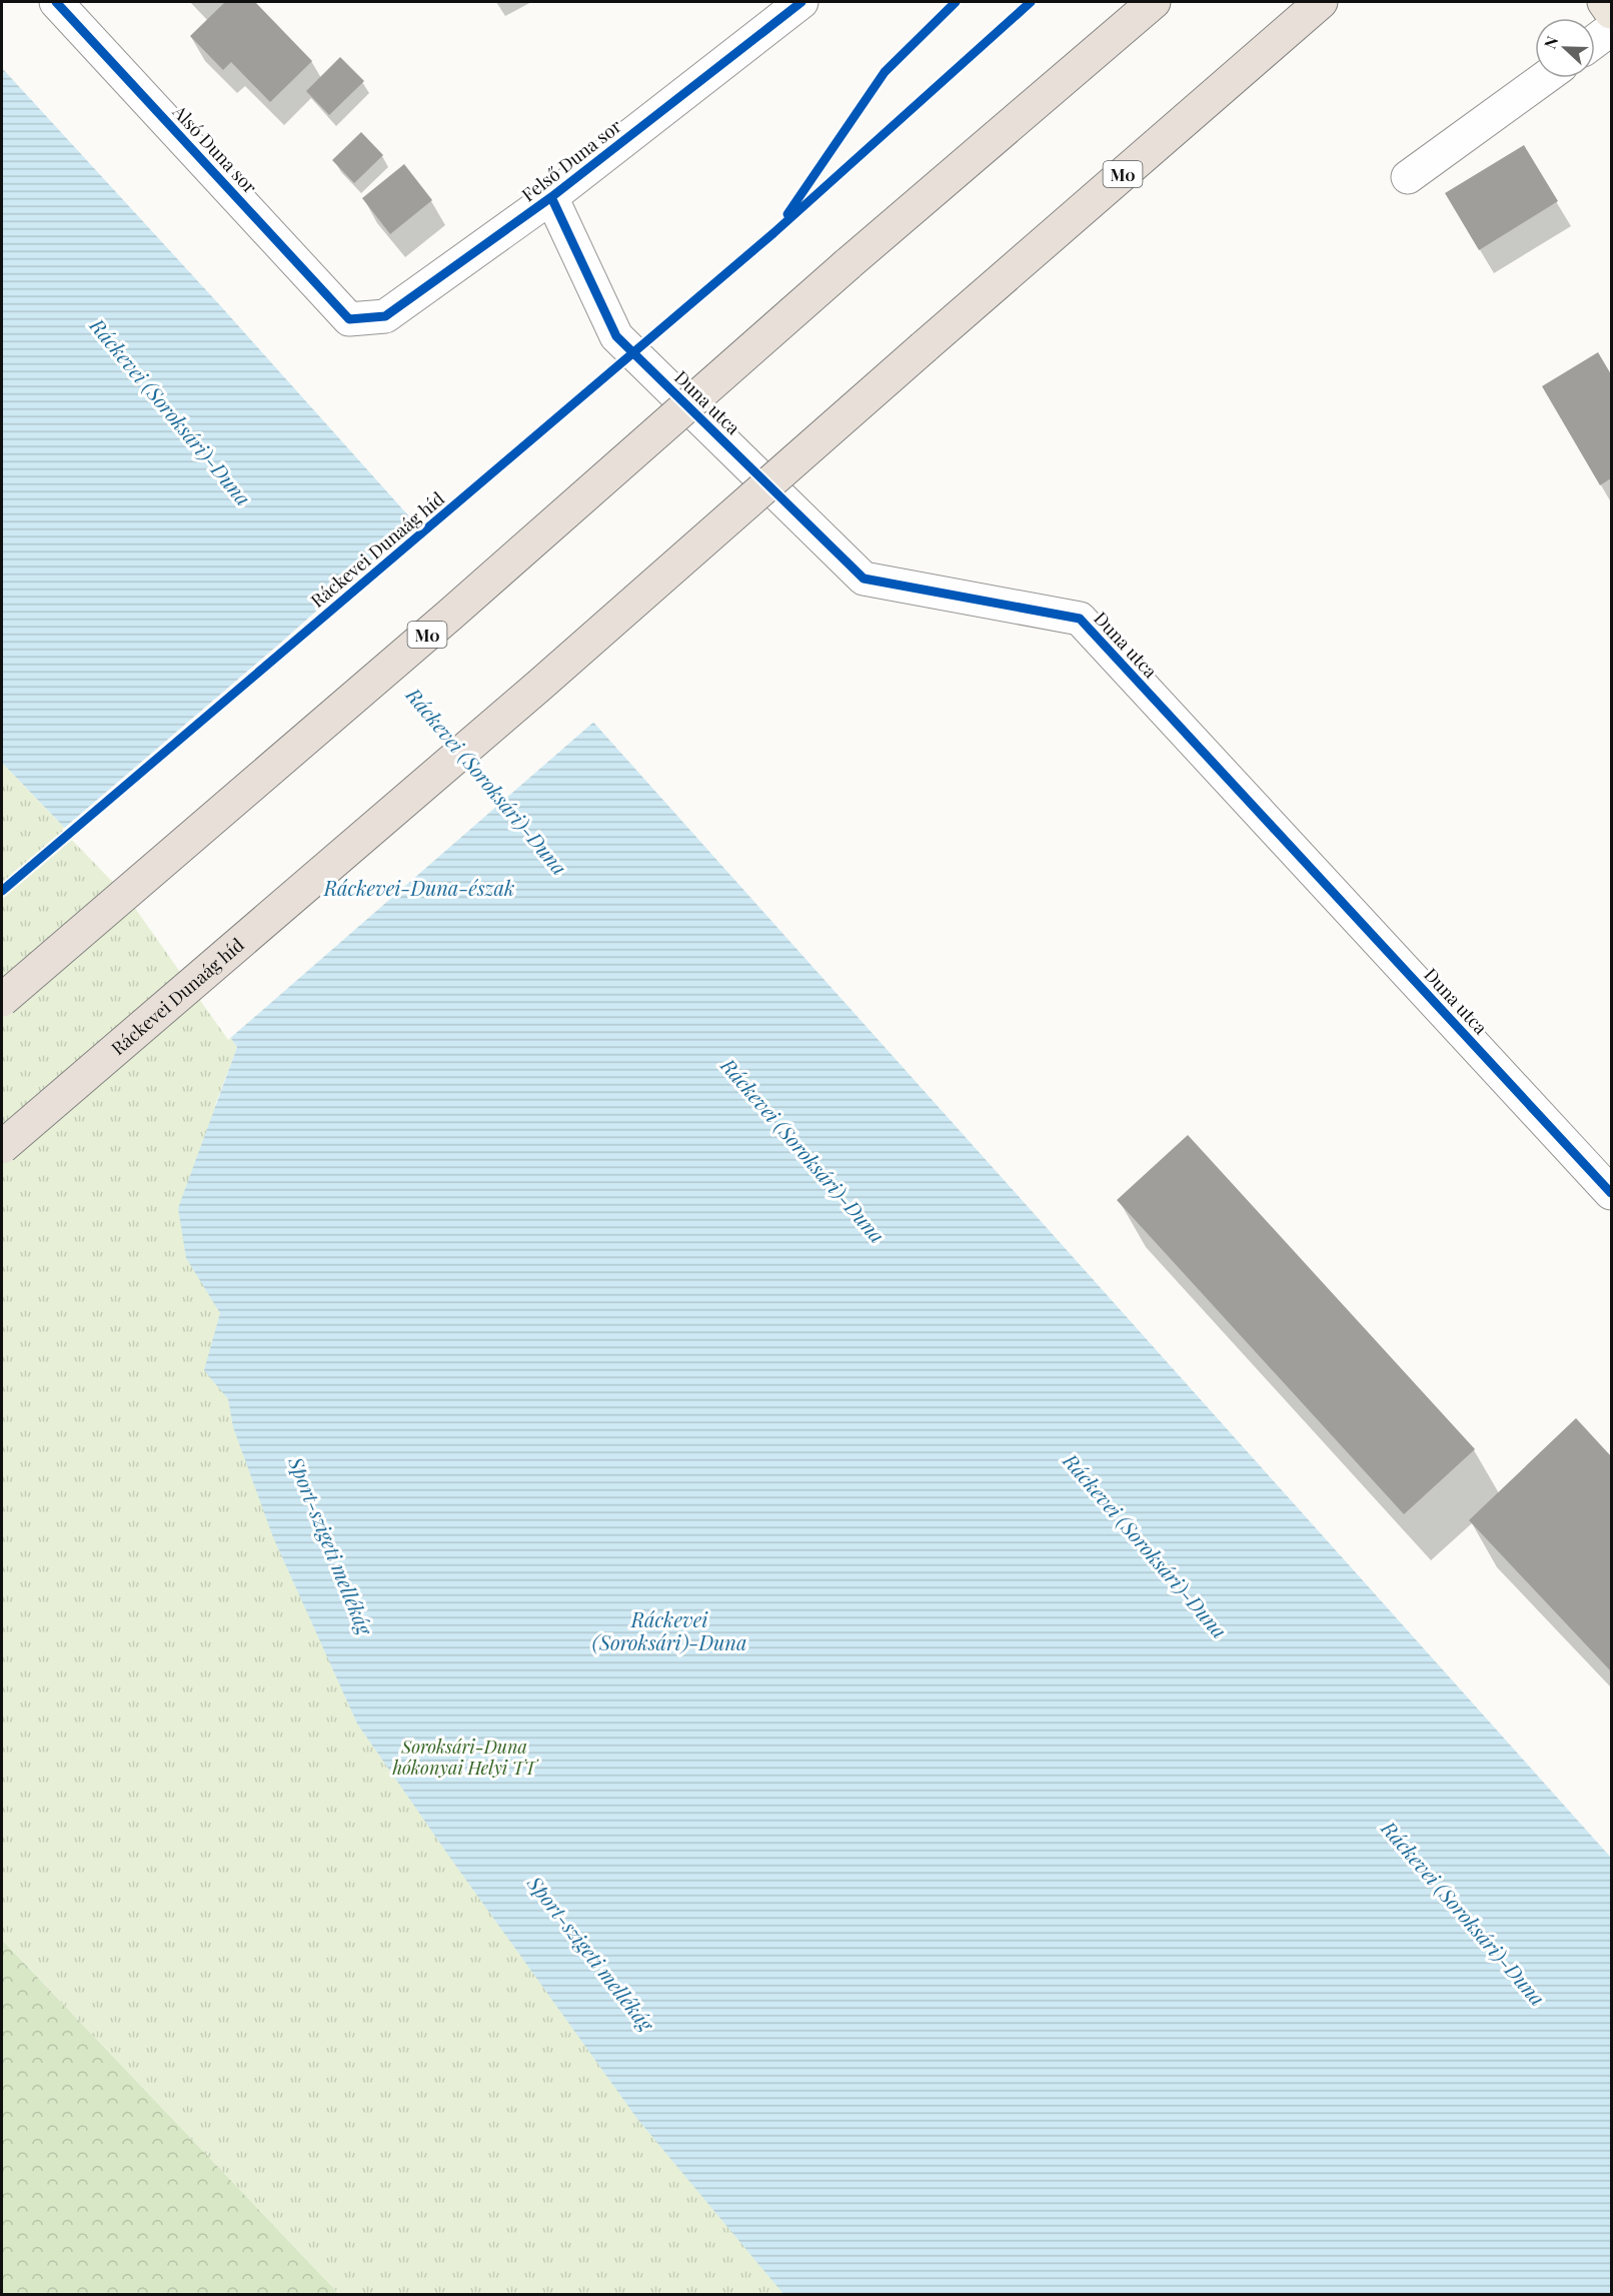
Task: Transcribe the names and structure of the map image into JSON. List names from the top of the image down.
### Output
{
  "streets": {
    "highway": ["M0", "Ráckevei Dunaág híd"],
    "street": ["Alsó Duna sor", "Felső Duna sor", "Duna utca"]
  },
  "crossings": [
    ["Alsó Duna sor", "Felső Duna sor"],
    ["Felső Duna sor", "Duna utca"]
  ],
  "water": ["Ráckevei (Soroksári)-Duna", "Ráckevei-Duna-észak", "Sport-szigeti mellékág"],
  "parks": ["Soroksári-Duna hókonyai Helyi TT"],
  "north": "left"
}
